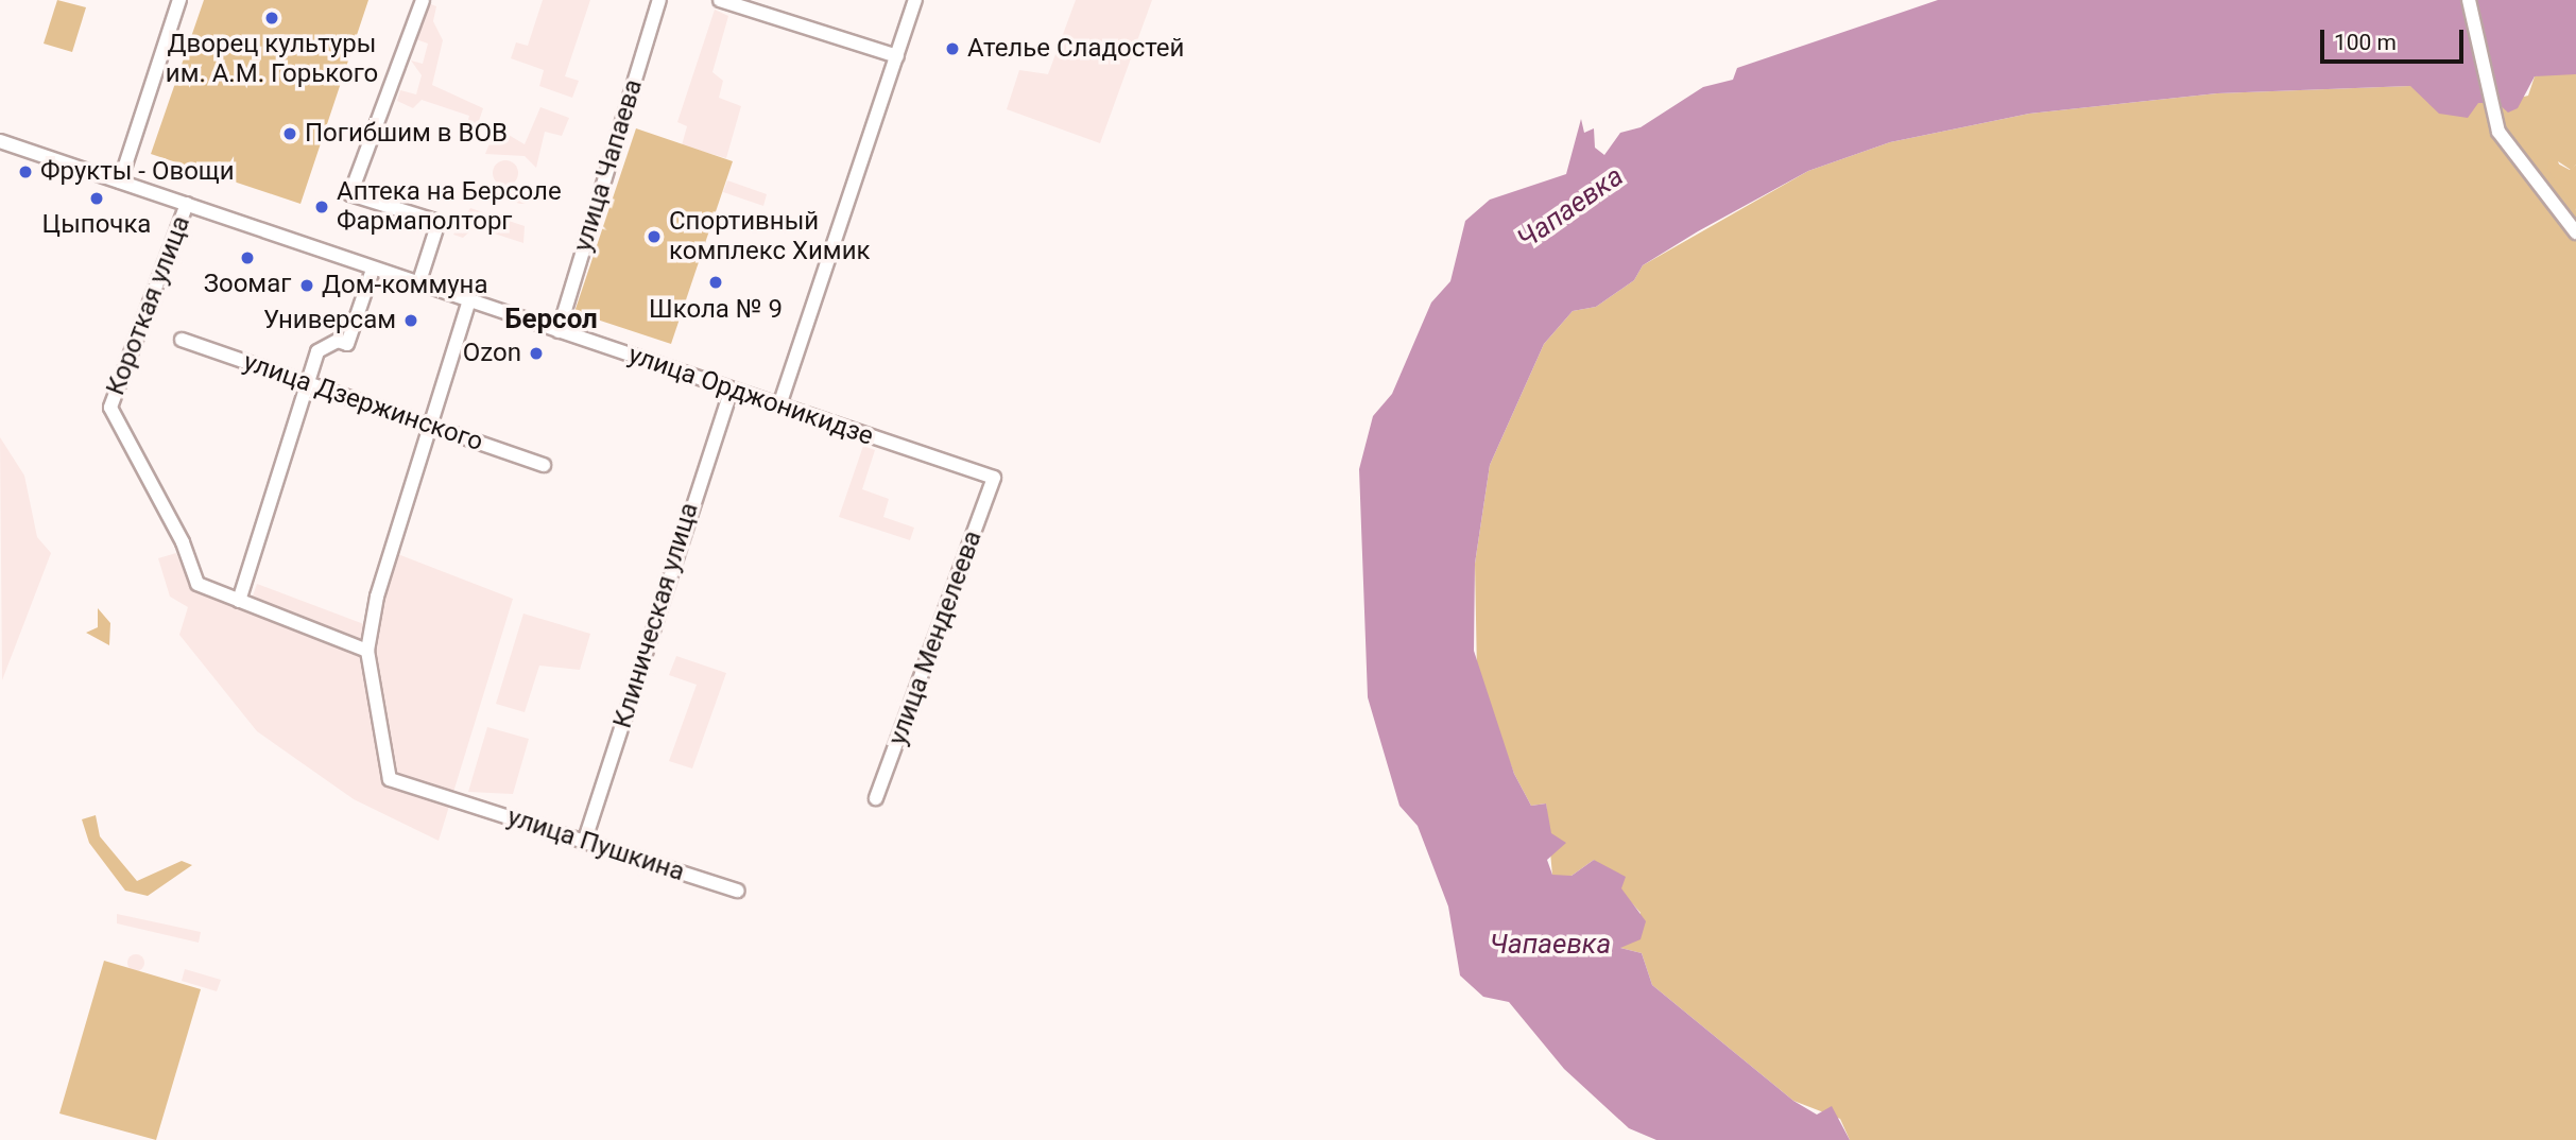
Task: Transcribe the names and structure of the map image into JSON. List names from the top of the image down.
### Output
{
  "streets": {
    "street": [
      "улица Чапаева",
      "Короткая улица",
      "улица Орджоникидзе",
      "улица Дзержинского",
      "Клиническая улица",
      "улица Менделеева",
      "улица Пушкина"
    ]
  },
  "crossings": [
    ["улица Чапаева", "улица Орджоникидзе"],
    ["Короткая улица", "улица Орджоникидзе"],
    ["улица Орджоникидзе", "Клиническая улица"],
    ["улица Орджоникидзе", "улица Менделеева"],
    ["Клиническая улица", "улица Пушкина"]
  ],
  "districts": ["Берсол"],
  "water": ["Чапаевка"],
  "places": [
    "Дворец культуры им. А.М. Горького",
    "Ателье Сладостей",
    "Погибшим в ВОВ",
    "Фрукты - Овощи",
    "Цыпочка",
    "Аптека на Берсоле Фармаполторг",
    "Спортивный комплекс Химик",
    "Зоомаг",
    "Школа № 9",
    "Дом-коммуна",
    "Универсам",
    "Ozon"
  ],
  "scale_bar": "100 m"
}
